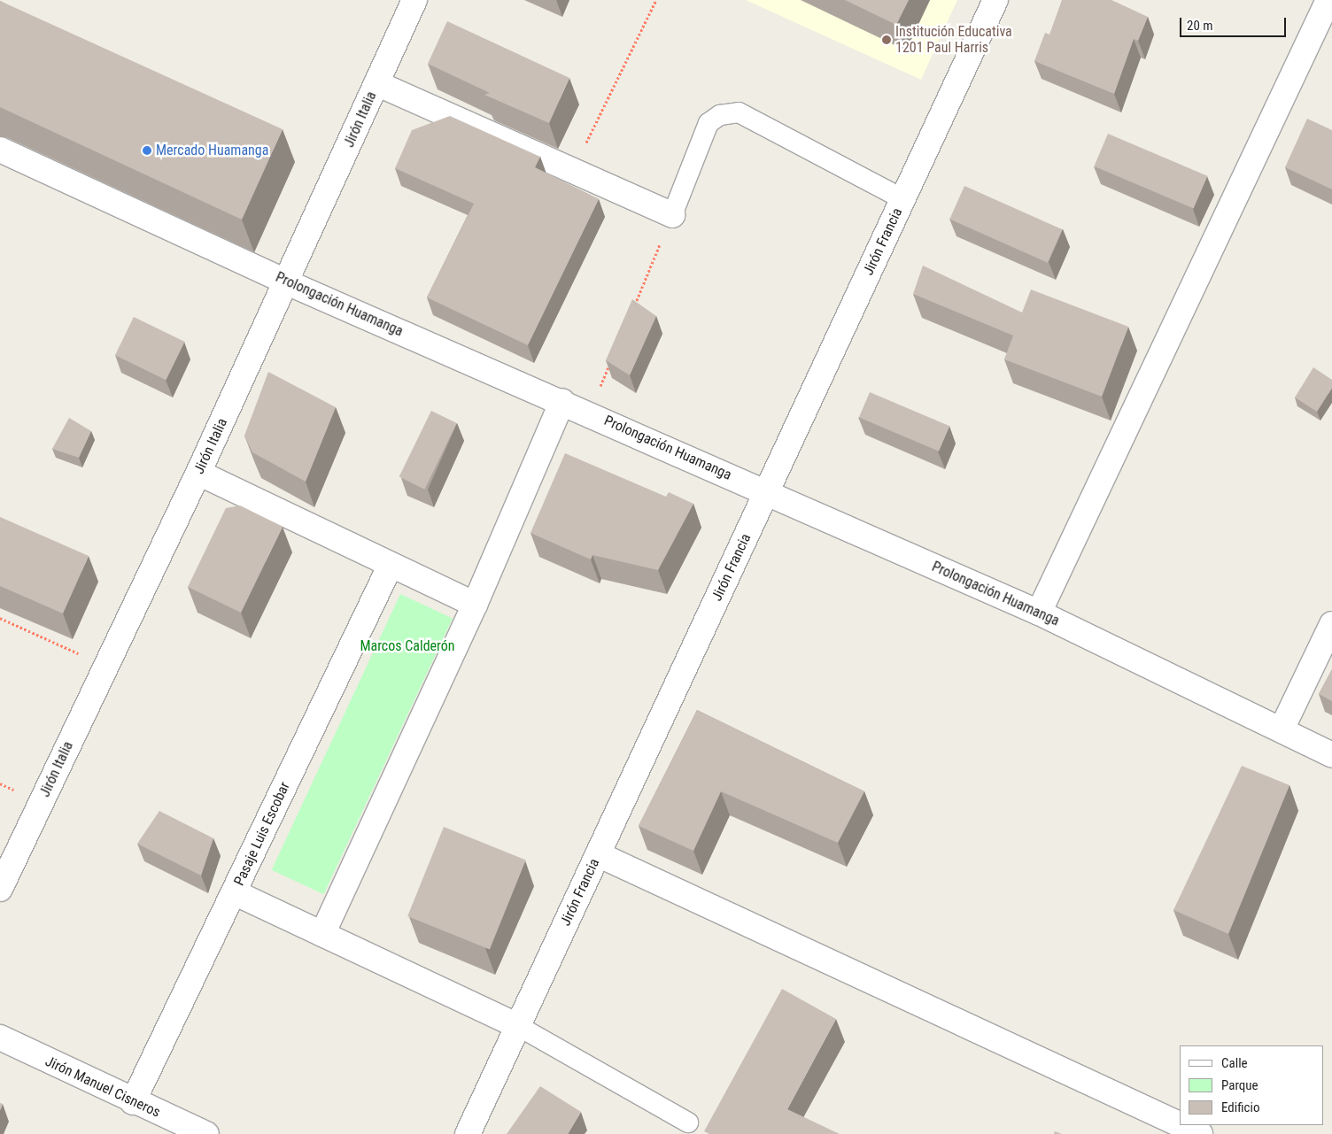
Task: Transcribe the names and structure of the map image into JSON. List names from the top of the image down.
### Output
{
  "streets": {
    "street": [
      "Jirón Italia",
      "Jirón Francia",
      "Prolongación Huamanga",
      "Pasaje Luis Escobar",
      "Jirón Manuel Cisneros"
    ]
  },
  "crossings": [
    ["Jirón Italia", "Prolongación Huamanga"],
    ["Jirón Francia", "Prolongación Huamanga"],
    ["Pasaje Luis Escobar", "Jirón Manuel Cisneros"]
  ],
  "parks": ["Marcos Calderón"],
  "places": ["Institución Educativa 1201 Paul Harris", "Mercado Huamanga"],
  "legend": ["Calle", "Parque", "Edificio"],
  "scale_bar": "20 m"
}
